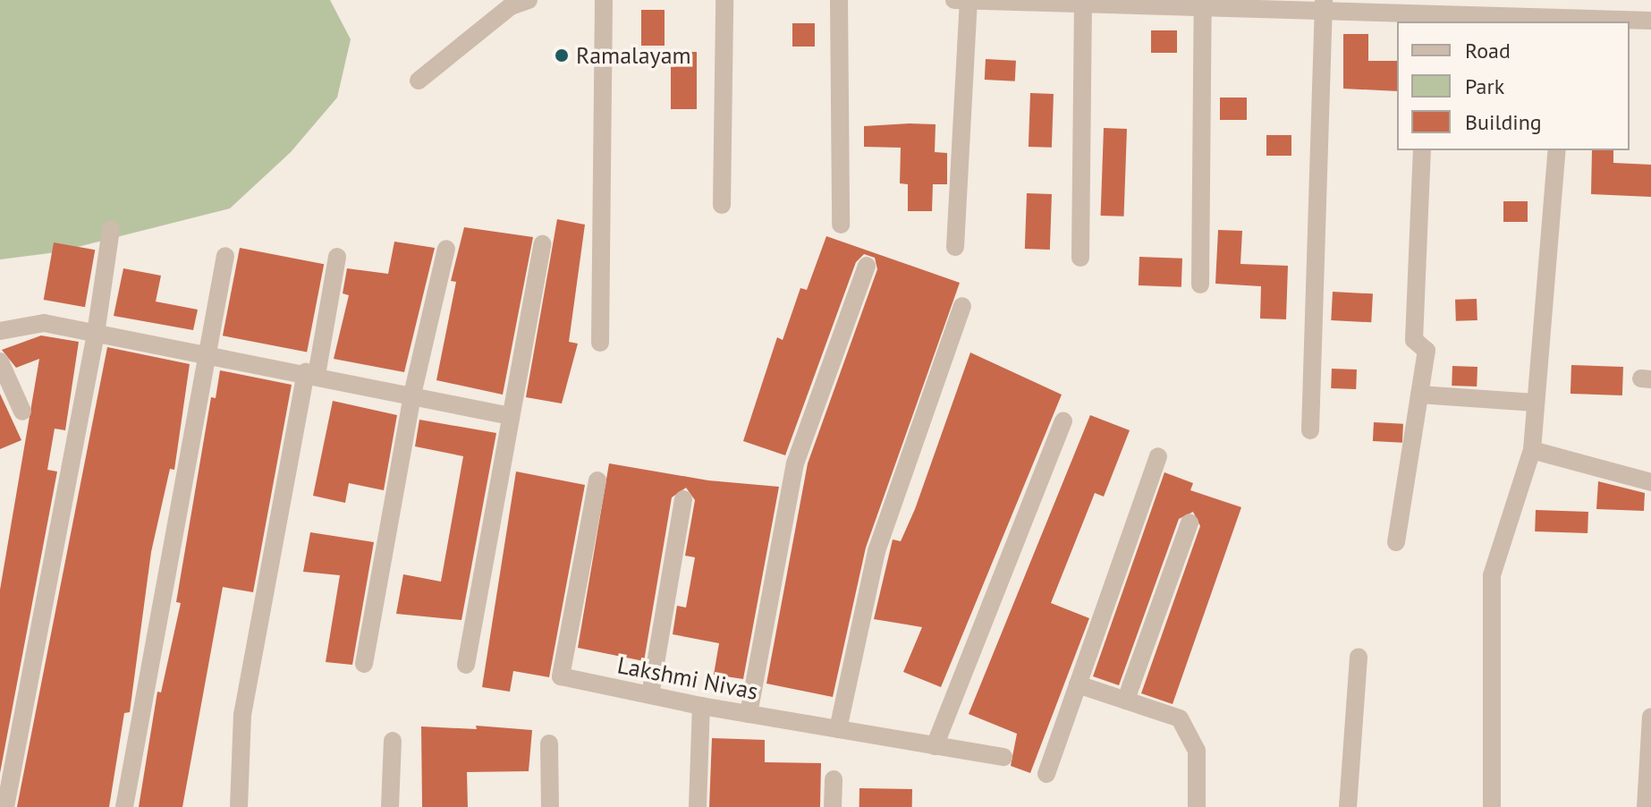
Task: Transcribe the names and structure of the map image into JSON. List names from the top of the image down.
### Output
{
  "streets": {
    "street": ["Lakshmi Nivas"]
  },
  "places": ["Ramalayam"],
  "legend": ["Road", "Park", "Building"]
}
